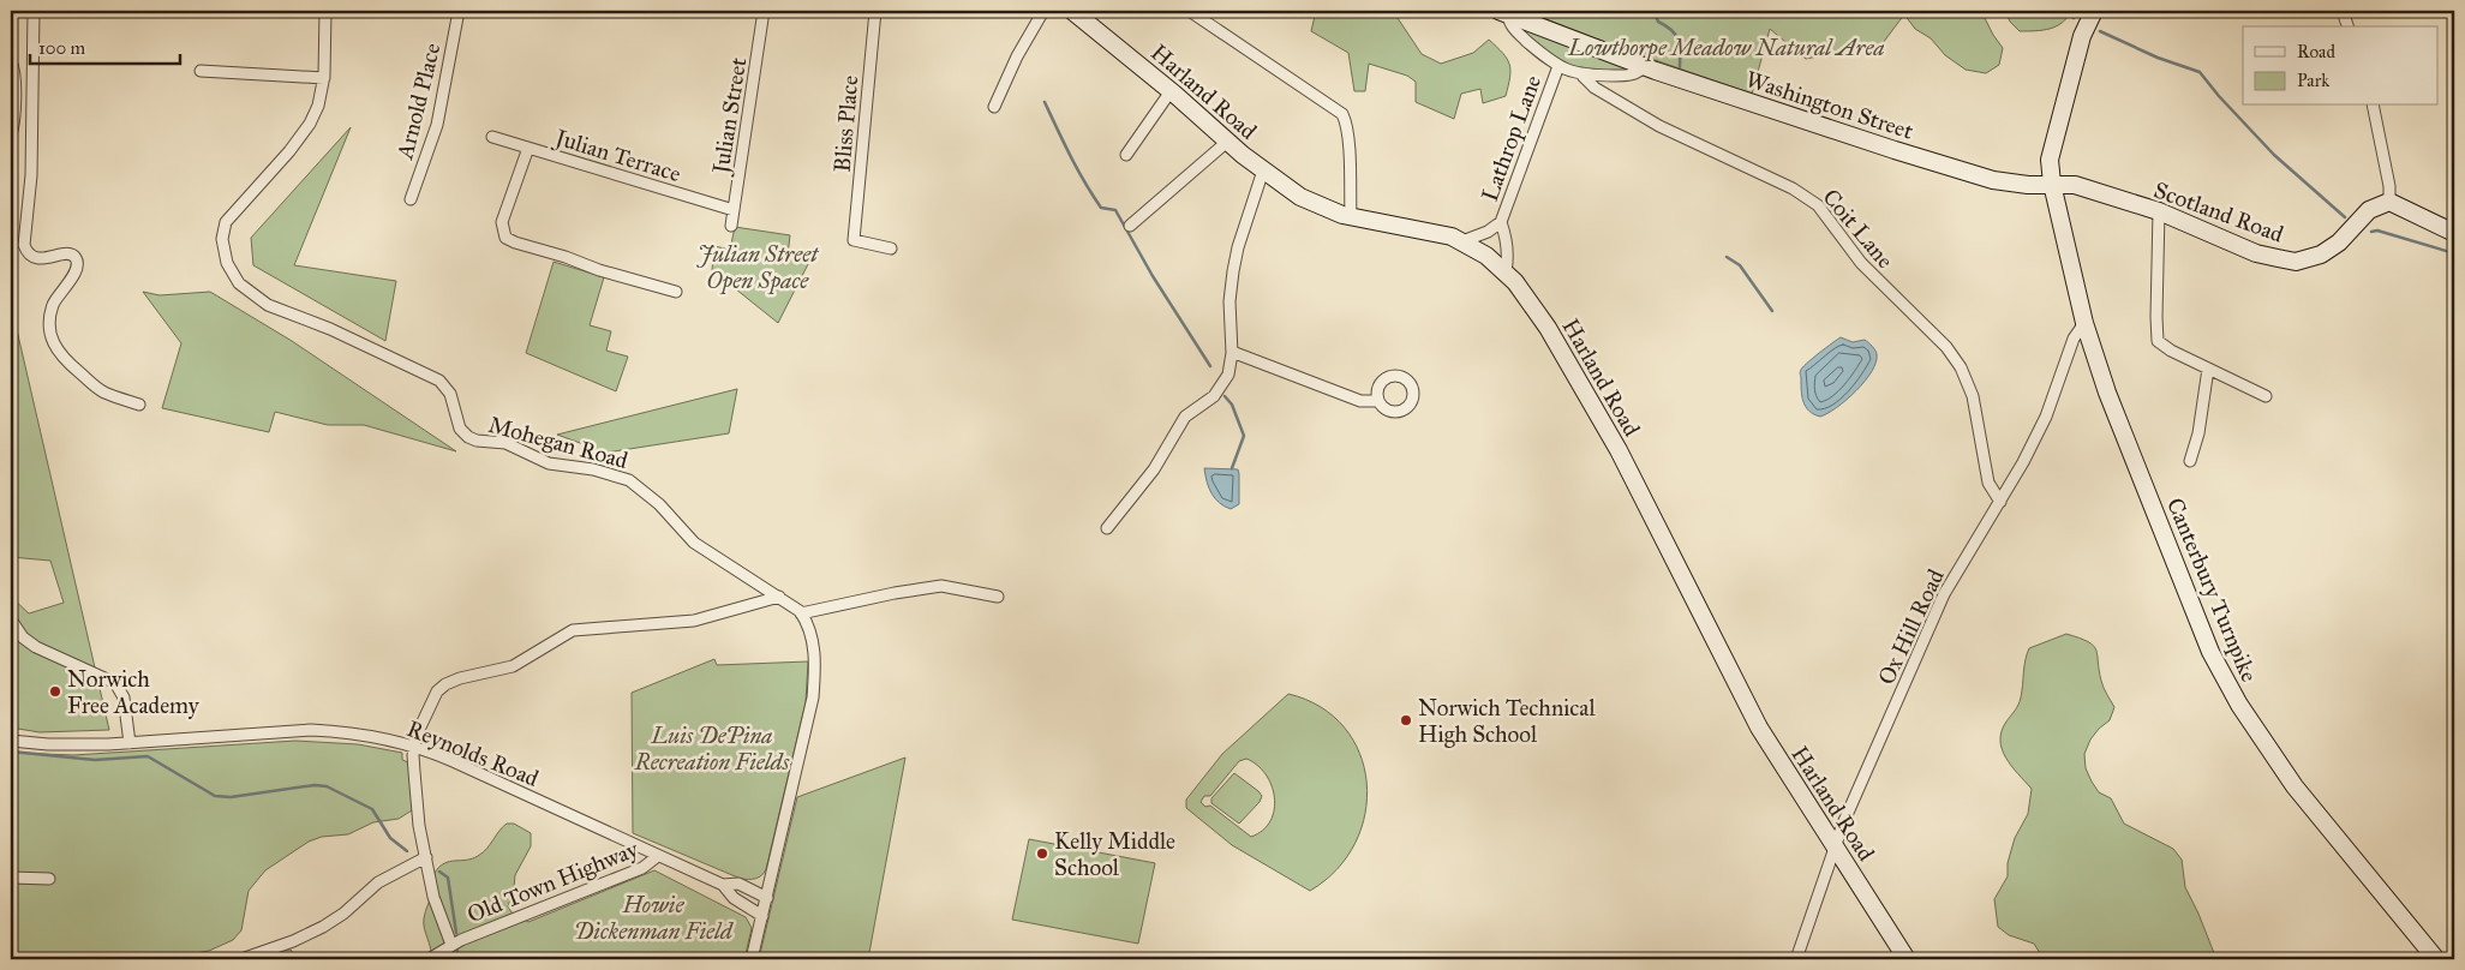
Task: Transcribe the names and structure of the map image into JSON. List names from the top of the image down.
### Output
{
  "streets": {
    "street": [
      "Harland Road",
      "Arnold Place",
      "Washington Street",
      "Julian Street",
      "Bliss Place",
      "Lathrop Lane",
      "Julian Terrace",
      "Scotland Road",
      "Coit Lane",
      "Mohegan Road",
      "Canterbury Turnpike",
      "Ox Hill Road",
      "Reynolds Road",
      "Old Town Highway"
    ]
  },
  "crossings": [
    ["Harland Road", "Lathrop Lane"],
    ["Harland Road", "Ox Hill Road"],
    ["Washington Street", "Lathrop Lane"],
    ["Washington Street", "Scotland Road"],
    ["Washington Street", "Canterbury Turnpike"],
    ["Julian Street", "Julian Terrace"],
    ["Lathrop Lane", "Coit Lane"],
    ["Scotland Road", "Canterbury Turnpike"],
    ["Coit Lane", "Ox Hill Road"],
    ["Mohegan Road", "Reynolds Road"],
    ["Canterbury Turnpike", "Ox Hill Road"],
    ["Reynolds Road", "Old Town Highway"]
  ],
  "parks": [
    "Lowthorpe Meadow Natural Area",
    "Julian Street Open Space",
    "Luis DePina Recreation Fields",
    "Howie Dickenman Field"
  ],
  "places": ["Norwich Free Academy", "Norwich Technical High School", "Kelly Middle School"],
  "legend": ["Road", "Park"],
  "scale_bar": "100 m"
}
